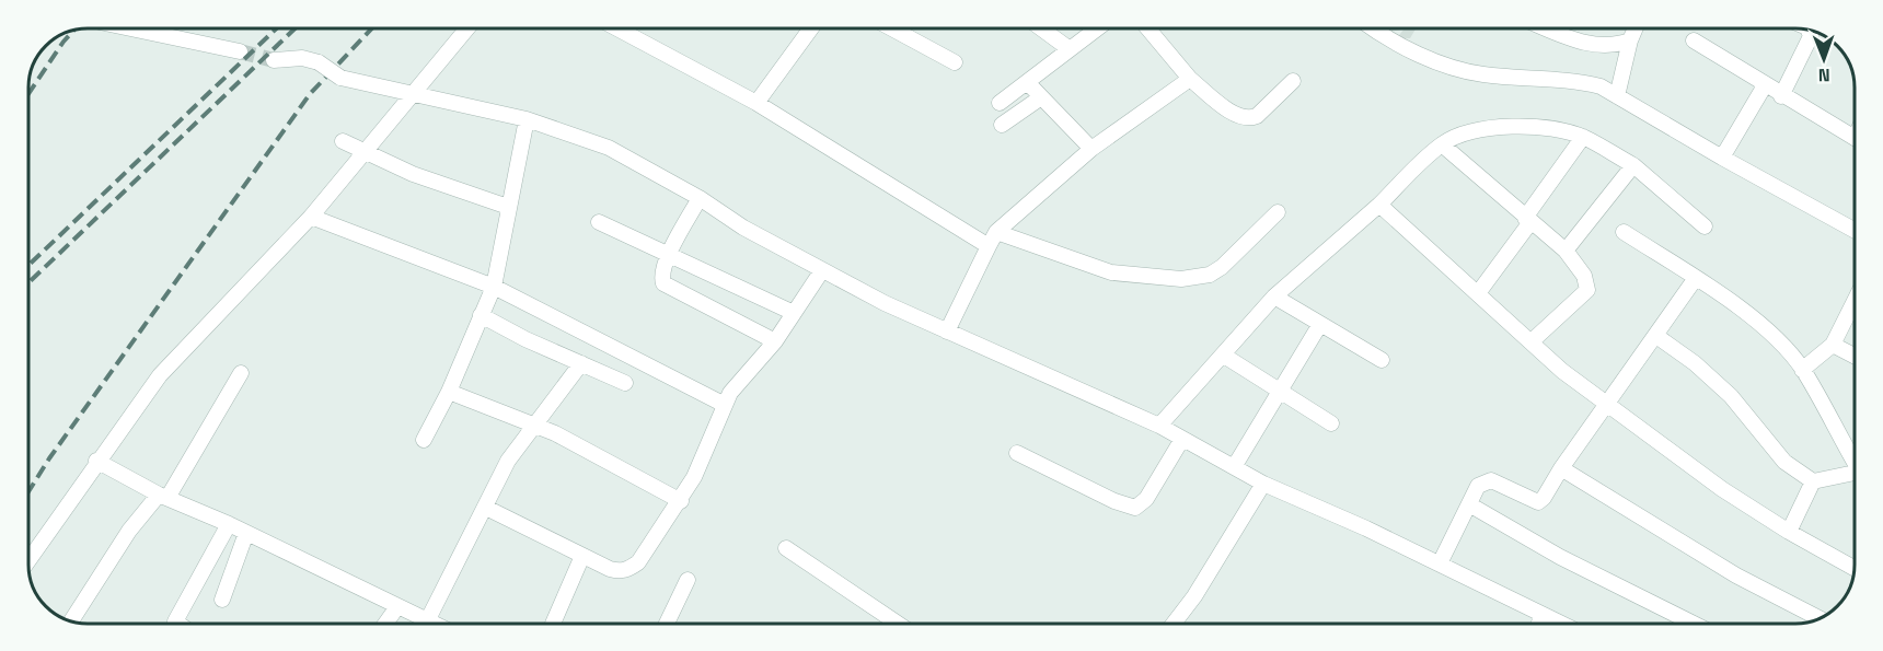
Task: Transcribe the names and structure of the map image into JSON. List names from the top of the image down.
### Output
{
  "north": "bottom"
}
